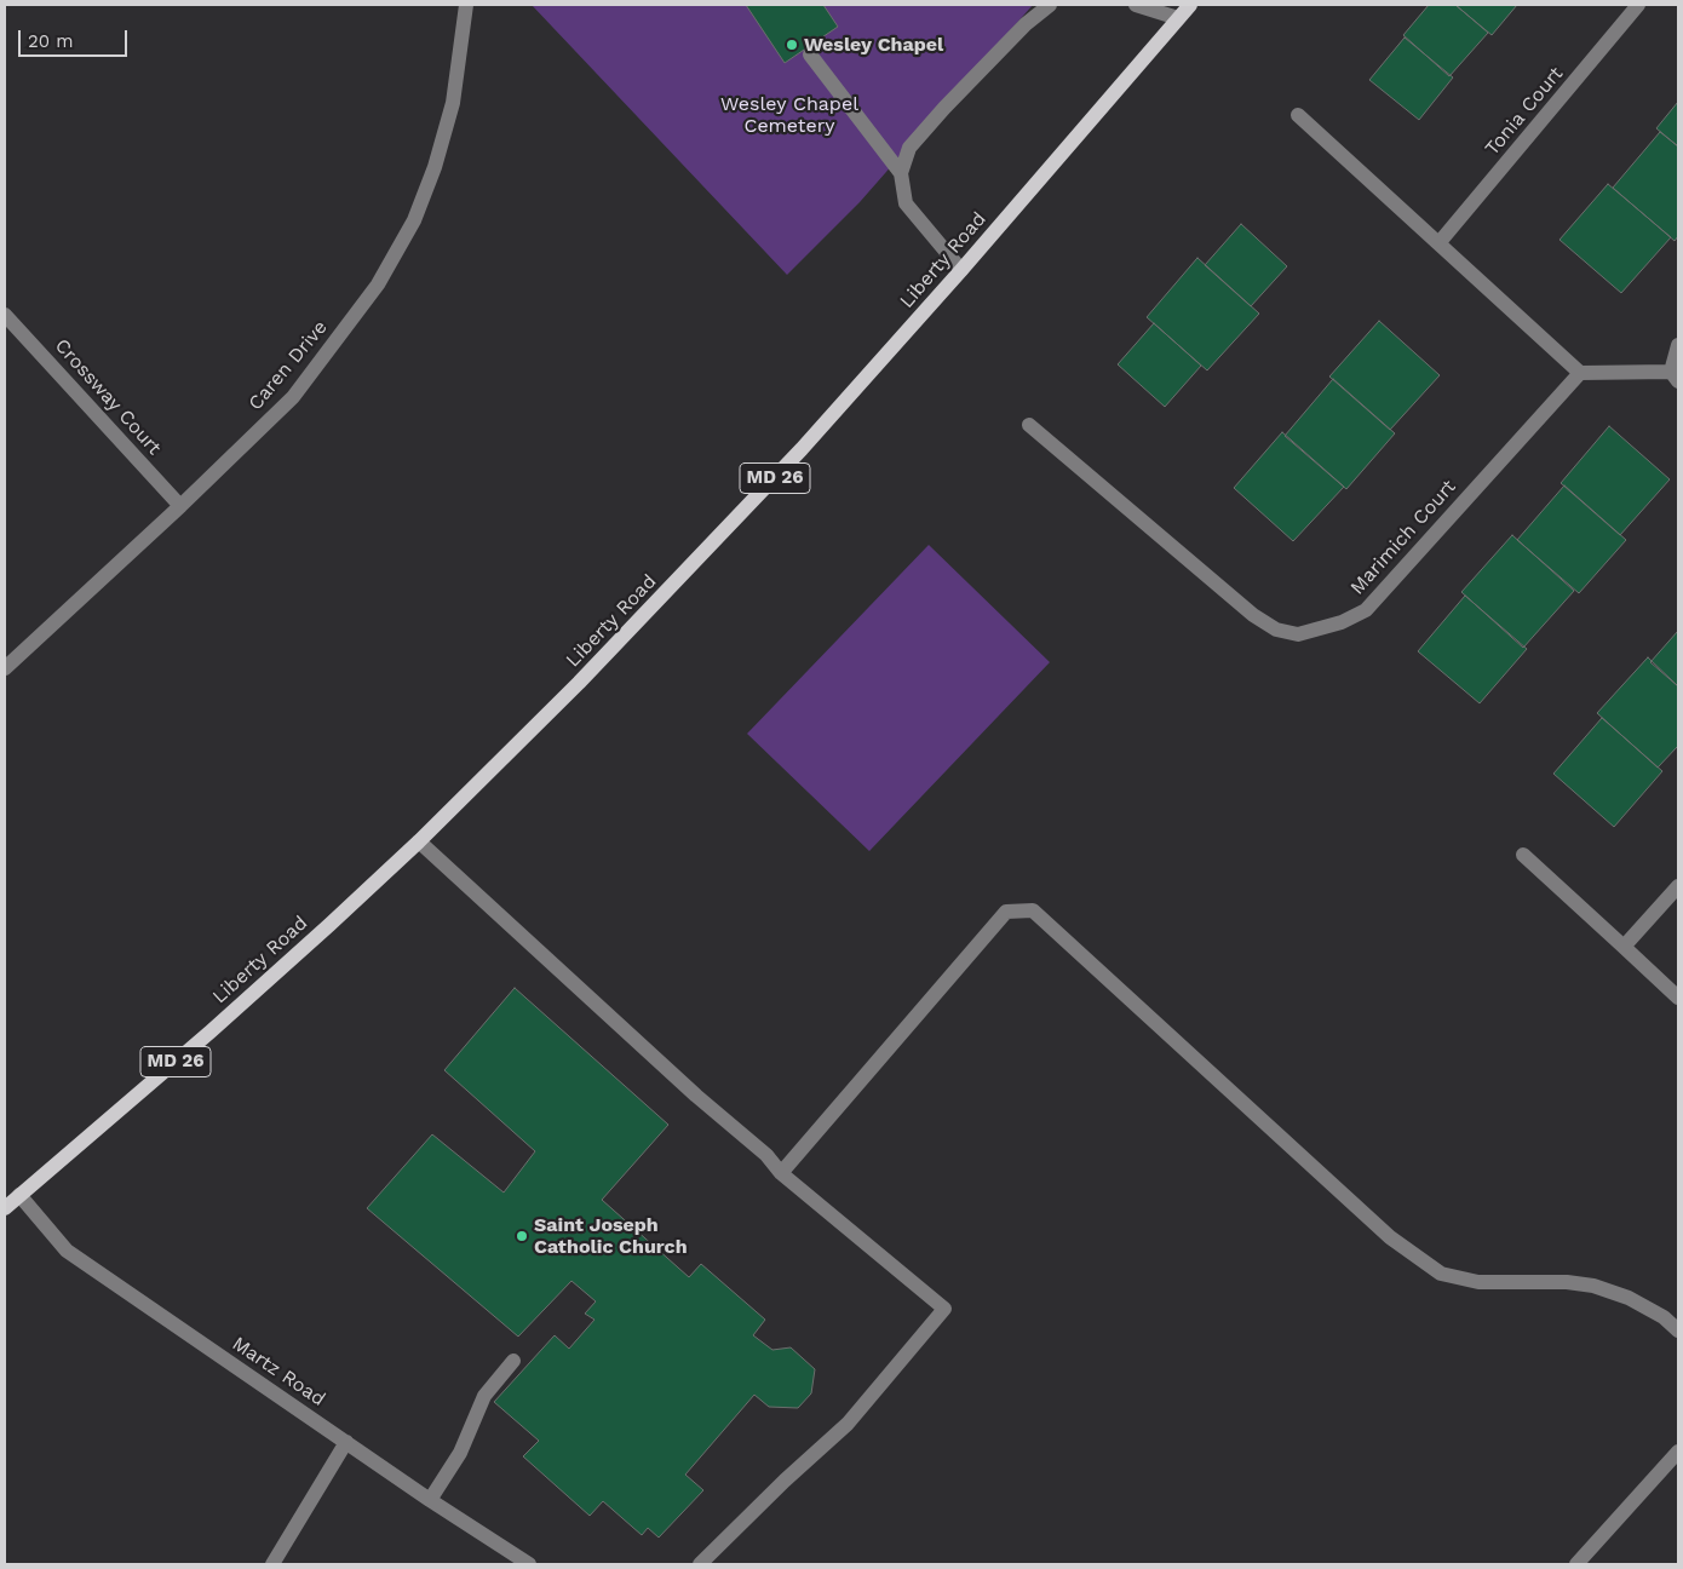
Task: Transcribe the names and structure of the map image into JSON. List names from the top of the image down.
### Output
{
  "streets": {
    "main road": ["Liberty Road", "MD 26"],
    "street": [
      "Tonia Court",
      "Caren Drive",
      "Crossway Court",
      "Marimich Court",
      "Martz Road"
    ]
  },
  "crossings": [
    ["Liberty Road", "Martz Road"],
    ["Caren Drive", "Crossway Court"]
  ],
  "parks": ["Wesley Chapel Cemetery"],
  "places": ["Wesley Chapel", "Saint Joseph Catholic Church"],
  "scale_bar": "20 m"
}
